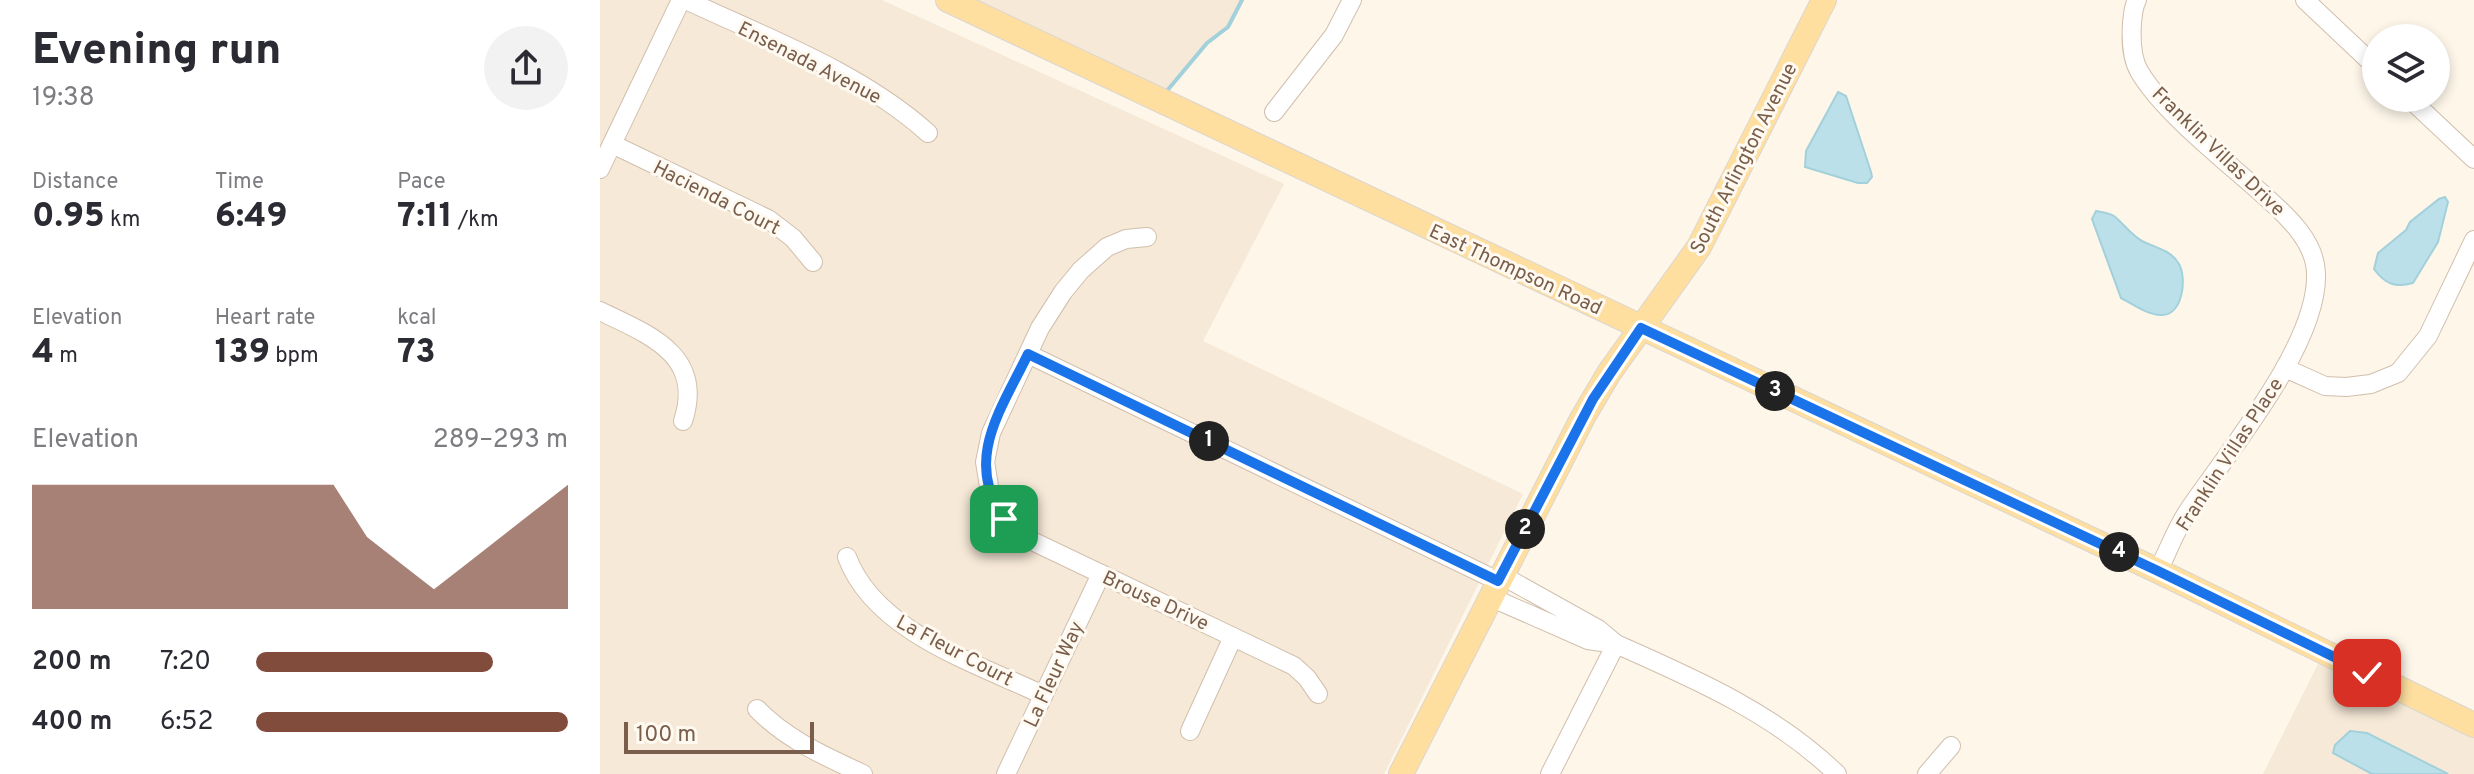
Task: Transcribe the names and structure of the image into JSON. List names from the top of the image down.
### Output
{
  "streets": {
    "main road": ["South Arlington Avenue", "East Thompson Road"],
    "street": [
      "Ensenada Avenue",
      "Franklin Villas Drive",
      "Hacienda Court",
      "Franklin Villas Place",
      "Brouse Drive",
      "La Fleur Court",
      "La Fleur Way"
    ]
  },
  "crossings": [
    ["Franklin Villas Drive", "Franklin Villas Place"],
    ["South Arlington Avenue", "East Thompson Road"],
    ["East Thompson Road", "Franklin Villas Place"],
    ["Brouse Drive", "La Fleur Way"],
    ["La Fleur Court", "La Fleur Way"]
  ],
  "scale_bar": "100 m",
  "page": {
    "heading": ["Evening run", "19:38"],
    "stats": [
      ["Distance", "0.95 km"],
      ["Time", "6:49"],
      ["Pace", "7:11 /km"],
      ["Elevation", "4 m"],
      ["Heart rate", "139 bpm"],
      ["kcal", "73"]
    ],
    "pins": [
      "3",
      "1",
      "2",
      "4"
    ],
    "chart": ["Elevation", "289–293 m"],
    "list": [
      {
        "name": "200 m",
        "note": "7:20"
      },
      {
        "name": "400 m",
        "note": "6:52"
      }
    ],
    "scale": "100 m"
  }
}
